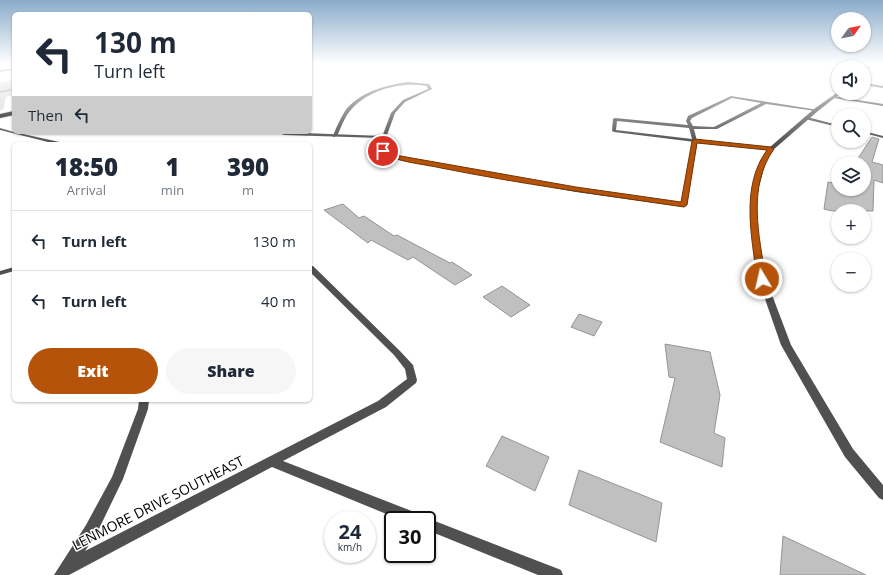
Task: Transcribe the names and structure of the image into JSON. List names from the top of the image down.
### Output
{
  "streets": {
    "street": ["LENMORE DRIVE SOUTHEAST"]
  },
  "north": "top right",
  "page": {
    "map_buttons": ["+", "−"],
    "turn": ["130 m", "Turn left"],
    "then": "Then",
    "eta": [
      "18:50",
      "Arrival",
      "1",
      "min",
      "390",
      "m"
    ],
    "list": [
      {
        "name": "Turn left",
        "value": "130 m"
      },
      {
        "name": "Turn left",
        "value": "40 m"
      }
    ],
    "buttons": ["Exit", "Share"],
    "speed": "24 km/h",
    "limit": "30"
  }
}
